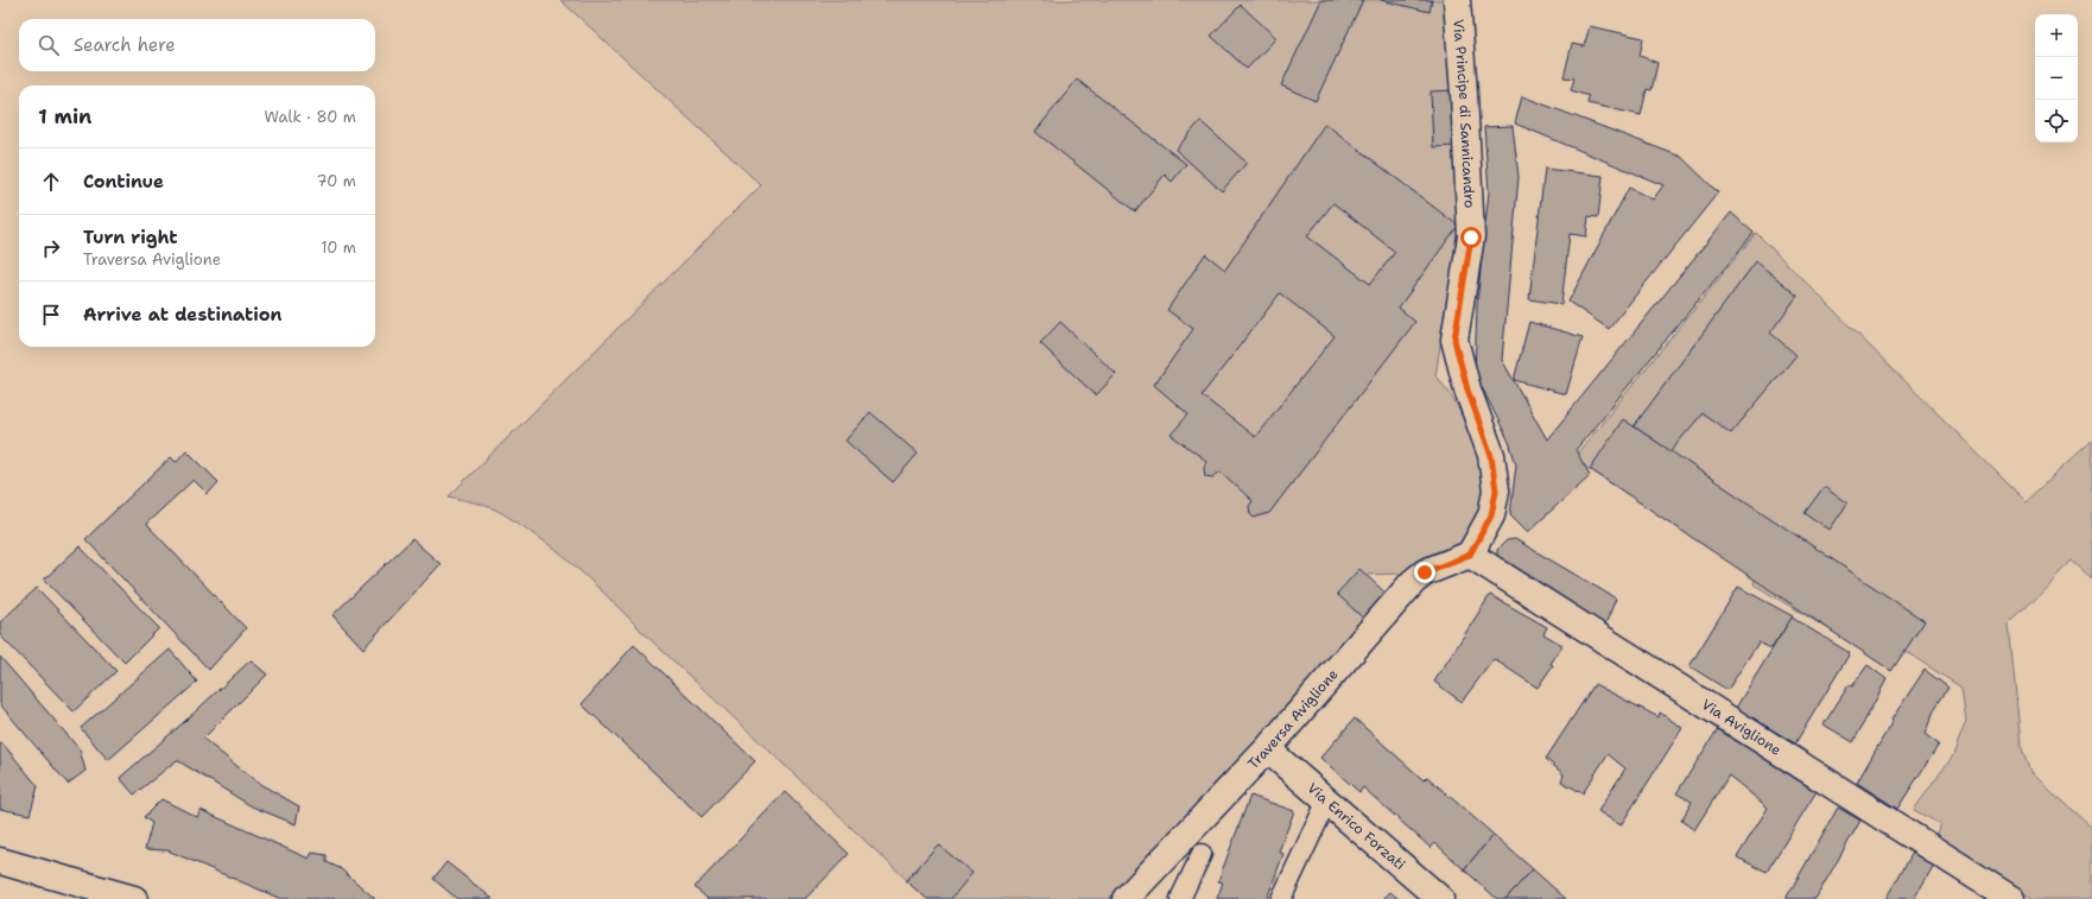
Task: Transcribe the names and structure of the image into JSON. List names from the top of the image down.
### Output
{
  "streets": {
    "street": [
      "Via Principe di Sannicandro",
      "Traversa Aviglione",
      "Via Aviglione",
      "Via Enrico Forzati"
    ]
  },
  "crossings": [
    ["Via Principe di Sannicandro", "Traversa Aviglione"],
    ["Via Principe di Sannicandro", "Via Aviglione"],
    ["Traversa Aviglione", "Via Aviglione"]
  ],
  "page": {
    "map_buttons": ["+", "−"],
    "search": "Search here",
    "heading": ["1 min", "Walk · 80 m"],
    "list": [
      ["Continue", "70 m"],
      ["Turn right", "Traversa Aviglione", "10 m"],
      "Arrive at destination"
    ]
  }
}
